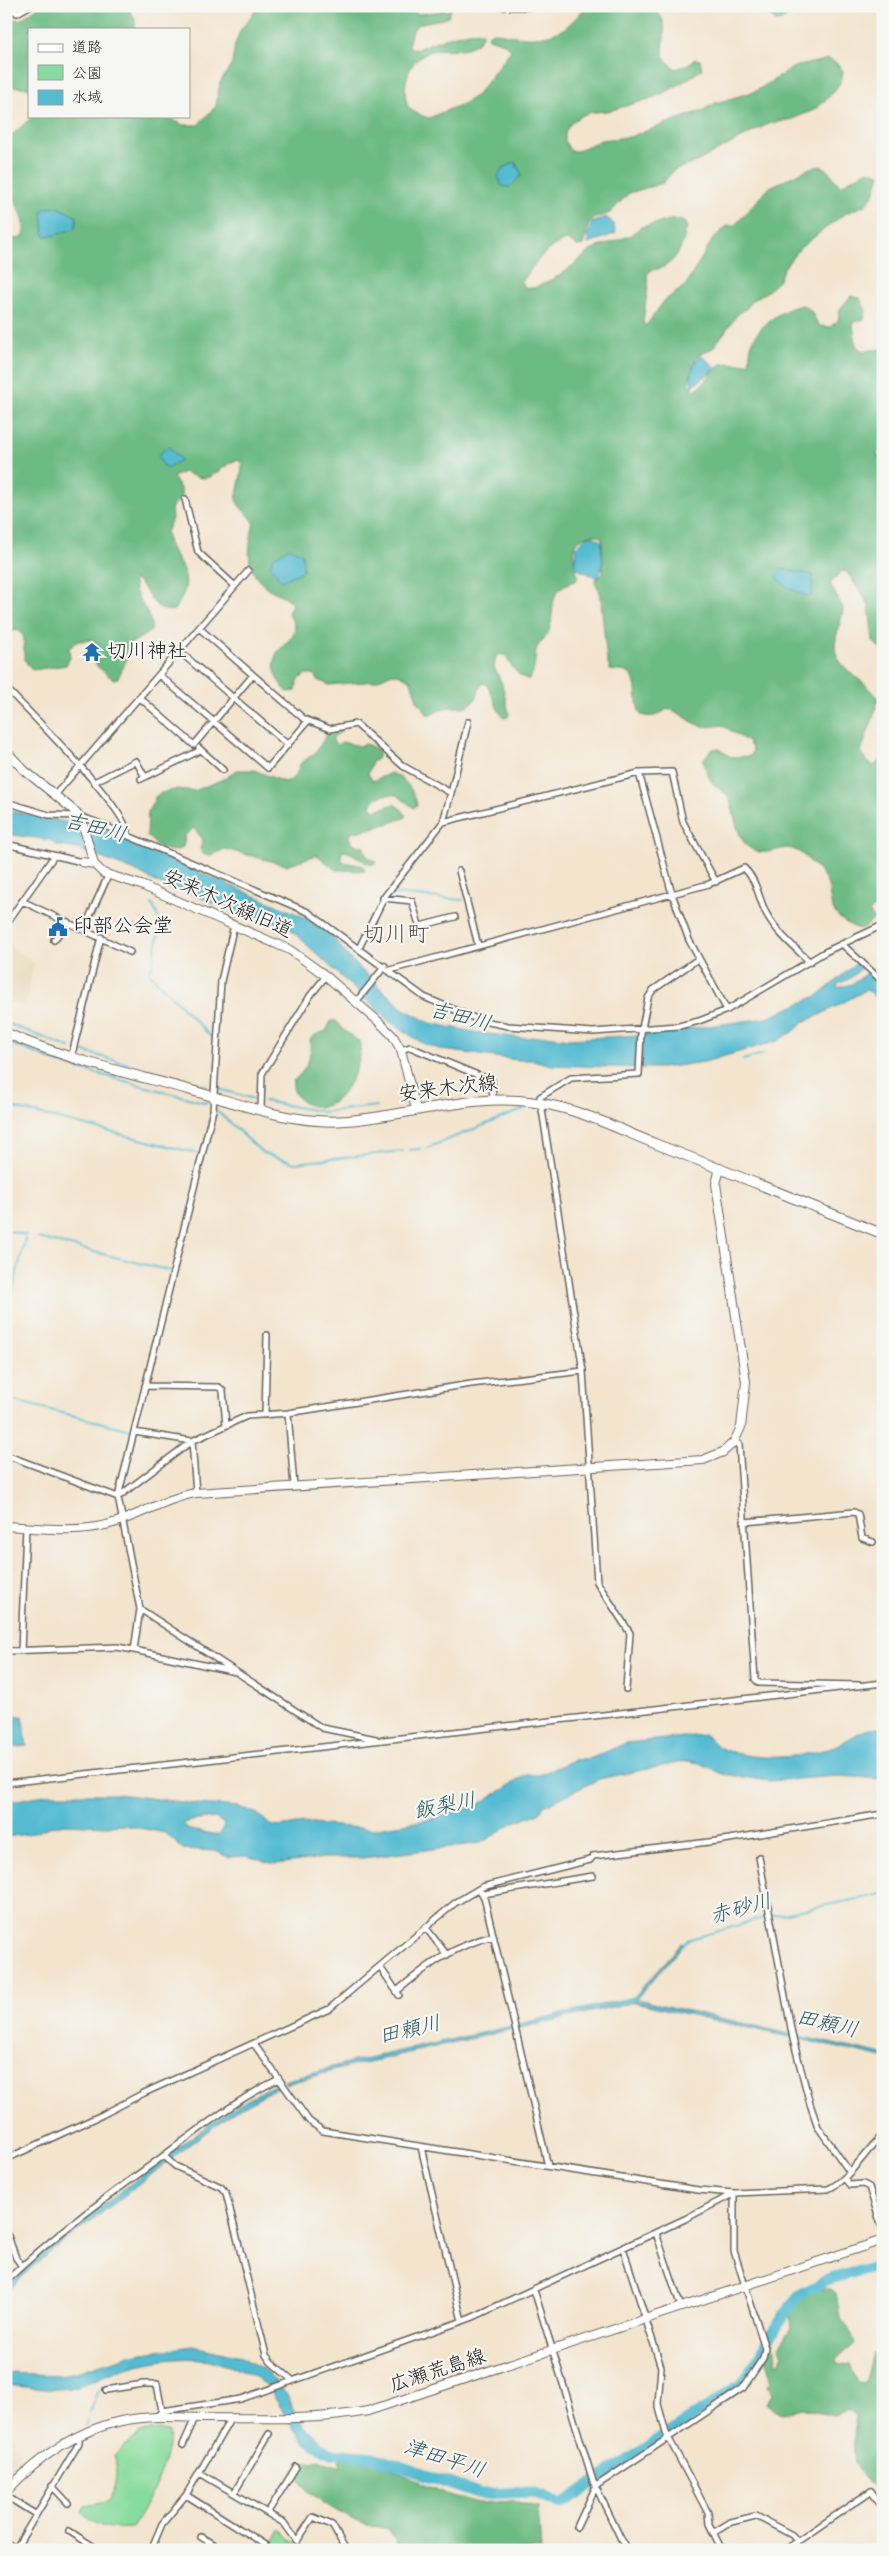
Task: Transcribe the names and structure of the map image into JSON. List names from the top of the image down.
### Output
{
  "streets": {
    "main road": ["安来木次線"],
    "street": ["安来木次線旧道", "広瀬荒島線"]
  },
  "crossings": [
    ["安来木次線旧道", "安来木次線"]
  ],
  "districts": ["切川町"],
  "water": [
    "吉田川",
    "飯梨川",
    "赤砂川",
    "田頼川",
    "津田平川"
  ],
  "places": {
    "temple": ["切川神社"],
    "public building": ["印部公会堂"]
  },
  "legend": ["道路", "公園", "水域"]
}
